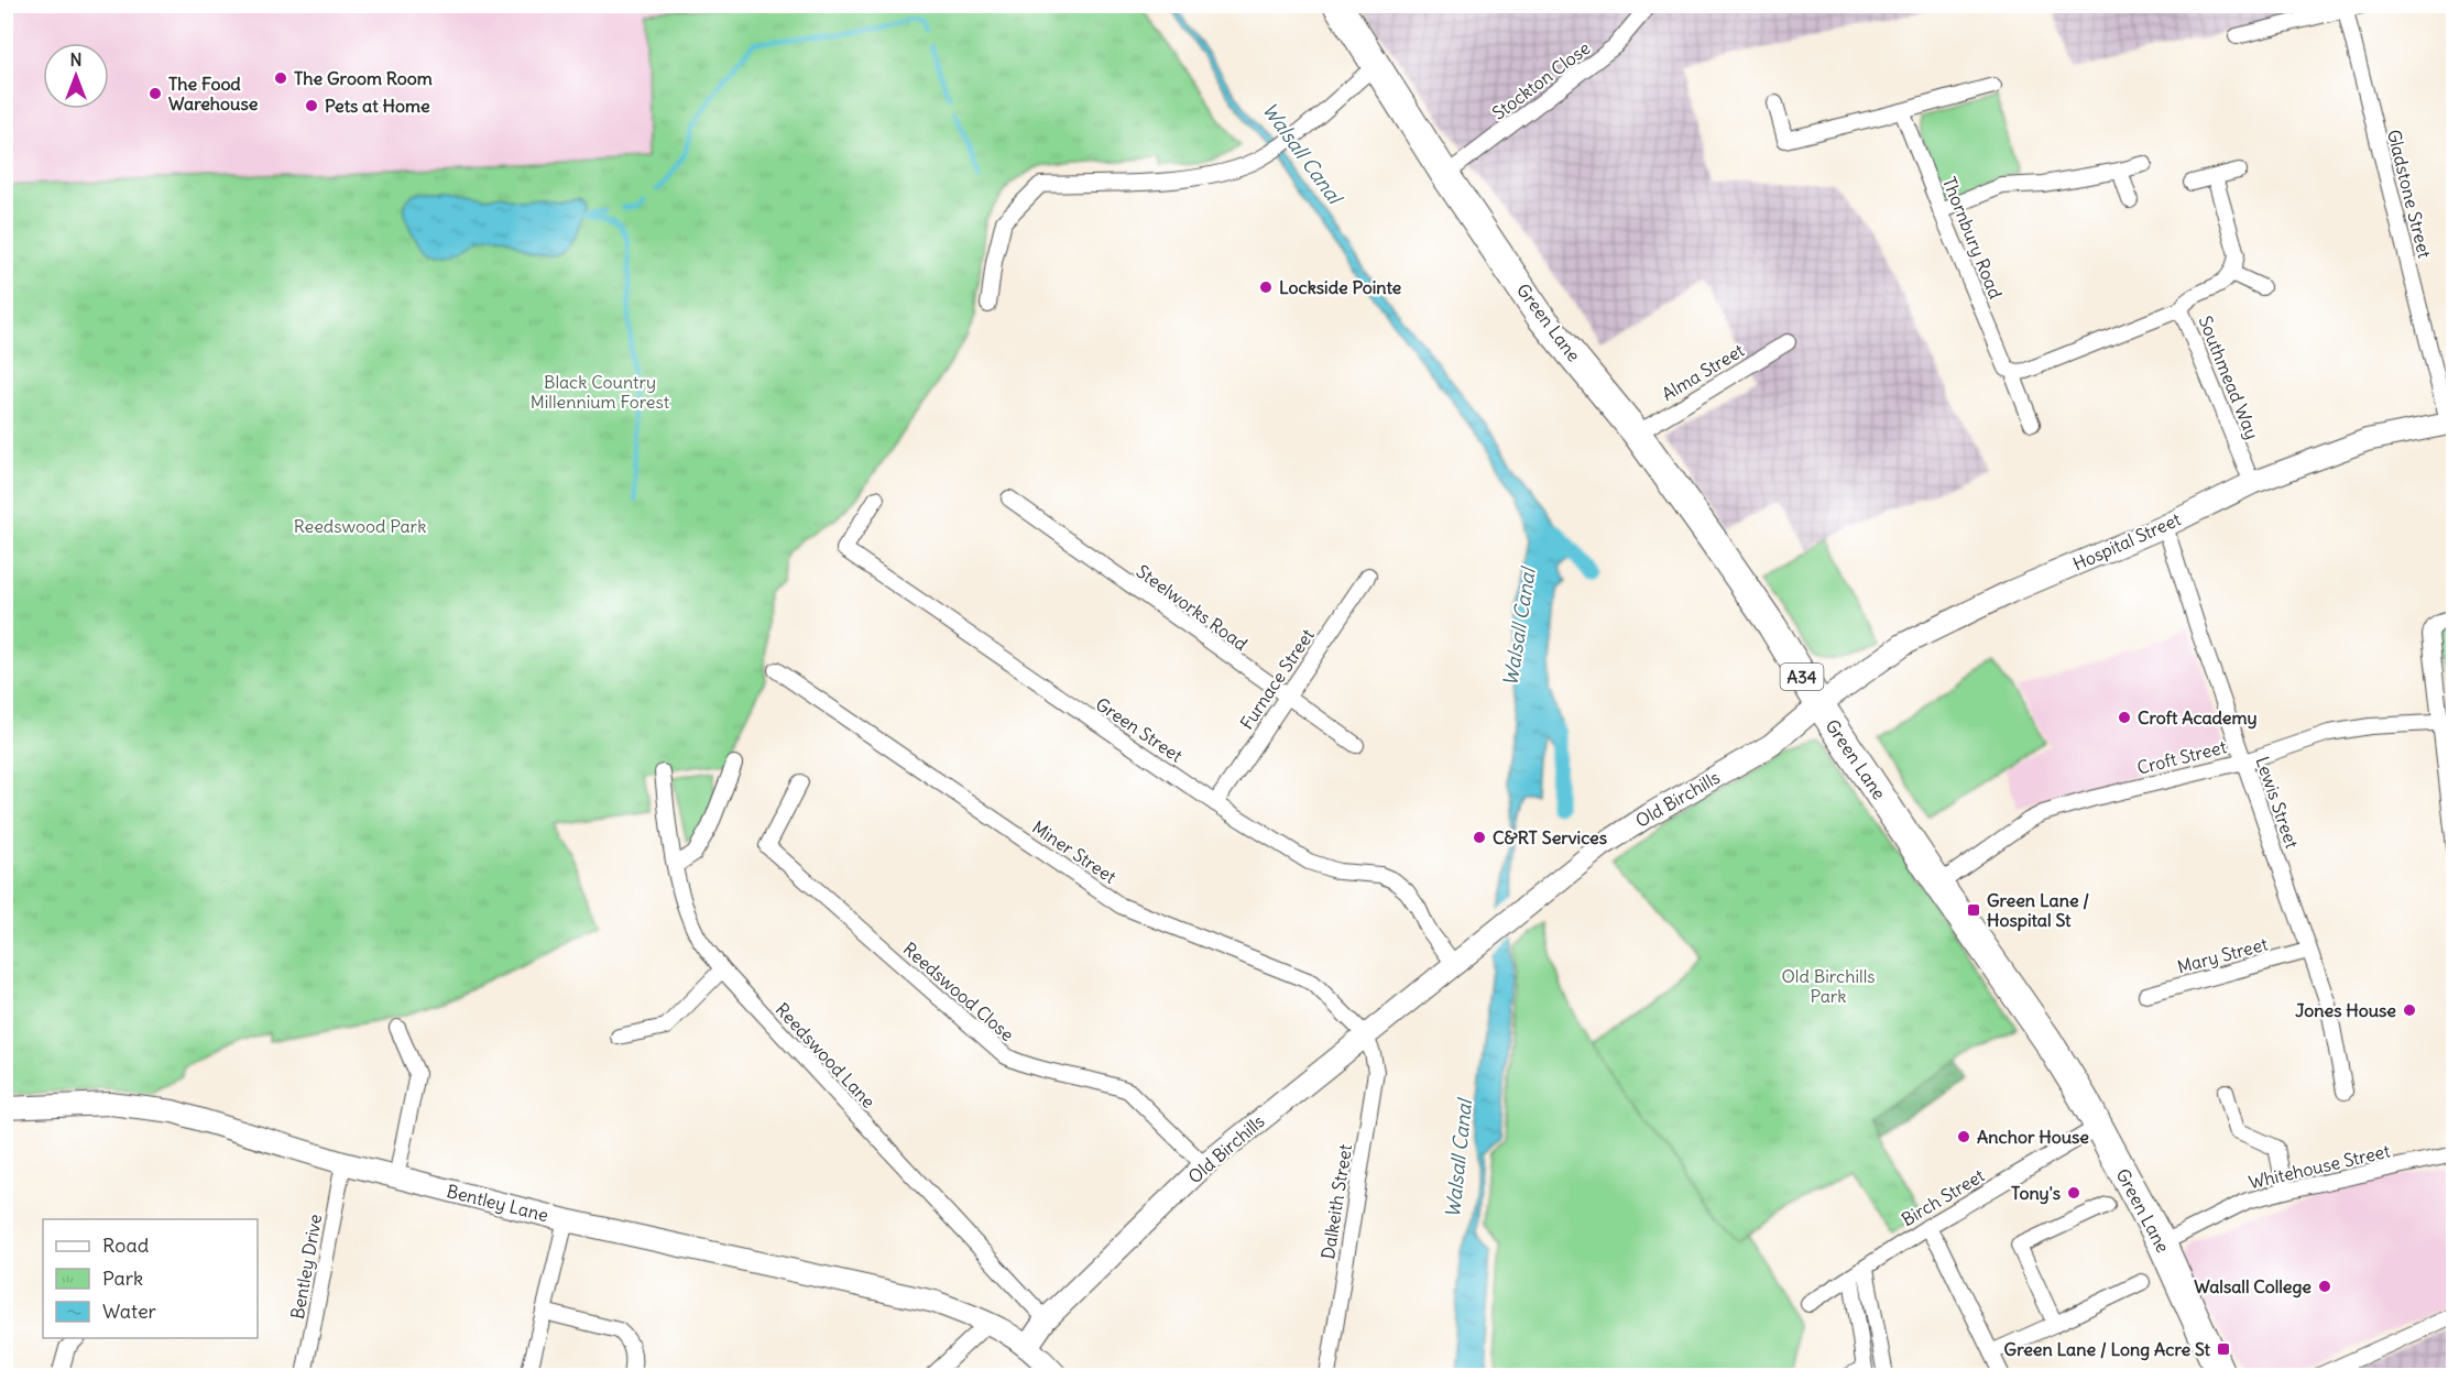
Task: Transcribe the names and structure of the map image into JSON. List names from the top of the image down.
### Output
{
  "streets": {
    "highway": ["Green Lane", "A34"],
    "street": [
      "Stockton Close",
      "Gladstone Street",
      "Thornbury Road",
      "Alma Street",
      "Southmead Way",
      "Hospital Street",
      "Steelworks Road",
      "Furnace Street",
      "Green Street",
      "Croft Street",
      "Old Birchills",
      "Lewis Street",
      "Miner Street",
      "Mary Street",
      "Reedswood Close",
      "Reedswood Lane",
      "Whitehouse Street",
      "Birch Street",
      "Dalkeith Street",
      "Bentley Lane",
      "Bentley Drive"
    ]
  },
  "crossings": [
    ["Stockton Close", "Green Lane"],
    ["Gladstone Street", "Hospital Street"],
    ["Green Lane", "Alma Street"],
    ["Green Lane", "Hospital Street"],
    ["Green Lane", "Croft Street"],
    ["Green Lane", "Old Birchills"],
    ["Green Lane", "Whitehouse Street"],
    ["Green Lane", "Birch Street"],
    ["Southmead Way", "Hospital Street"],
    ["Hospital Street", "Old Birchills"],
    ["Hospital Street", "Lewis Street"],
    ["Steelworks Road", "Furnace Street"],
    ["Furnace Street", "Green Street"],
    ["Green Street", "Old Birchills"],
    ["Croft Street", "Lewis Street"],
    ["Old Birchills", "Miner Street"],
    ["Old Birchills", "Reedswood Close"],
    ["Old Birchills", "Reedswood Lane"],
    ["Old Birchills", "Dalkeith Street"],
    ["Lewis Street", "Mary Street"],
    ["Miner Street", "Dalkeith Street"],
    ["Bentley Lane", "Bentley Drive"]
  ],
  "water": ["Walsall Canal"],
  "parks": ["Black Country Millennium Forest", "Reedswood Park", "Old Birchills Park"],
  "places": {
    "other": [
      "The Groom Room",
      "The Food Warehouse",
      "Pets at Home",
      "Lockside Pointe",
      "Croft Academy",
      "C&RT Services",
      "Jones House",
      "Anchor House",
      "Tony's",
      "Walsall College"
    ],
    "transit": ["Green Lane / Hospital St", "Green Lane / Long Acre St"]
  },
  "legend": ["Road", "Park", "Water"],
  "north": "top"
}
